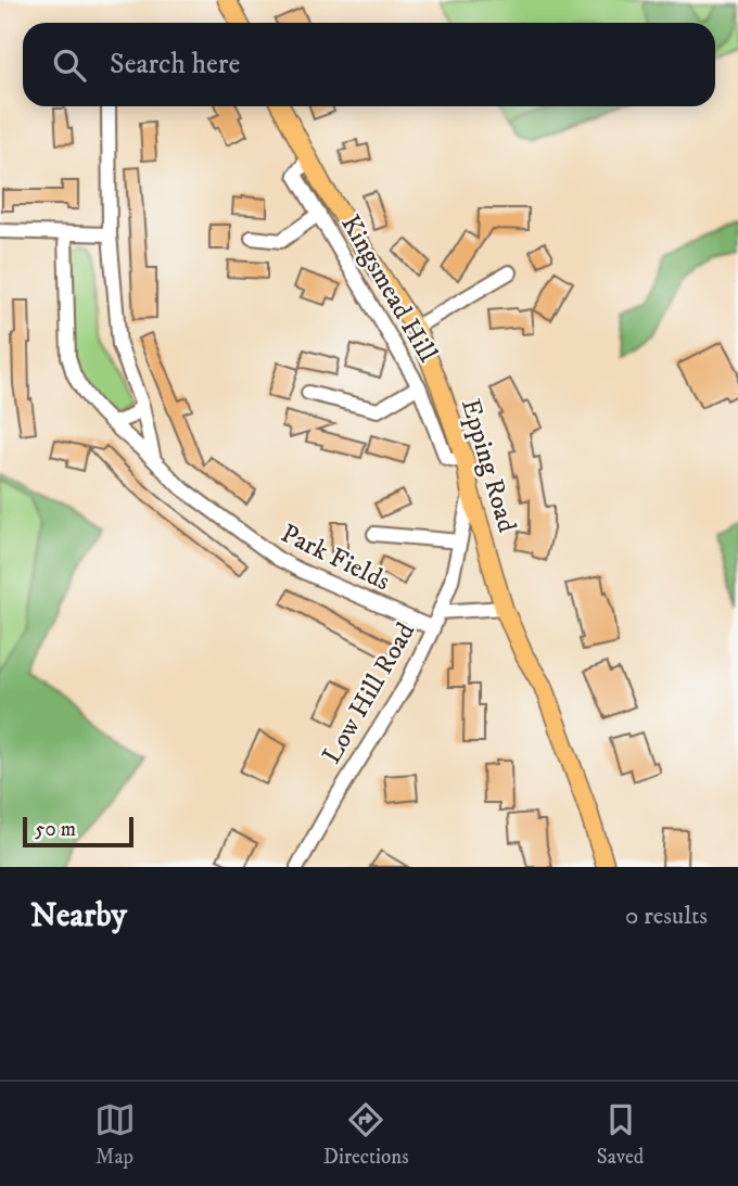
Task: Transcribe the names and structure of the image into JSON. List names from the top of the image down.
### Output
{
  "streets": {
    "main road": ["Epping Road"],
    "street": ["Kingsmead Hill", "Park Fields", "Low Hill Road"]
  },
  "crossings": [
    ["Kingsmead Hill", "Epping Road"],
    ["Epping Road", "Low Hill Road"],
    ["Park Fields", "Low Hill Road"]
  ],
  "scale_bar": "50 m",
  "page": {
    "search": "Search here",
    "scale": "50 m",
    "heading": ["Nearby", "0 results"],
    "nav": ["Map", "Directions", "Saved"]
  }
}
